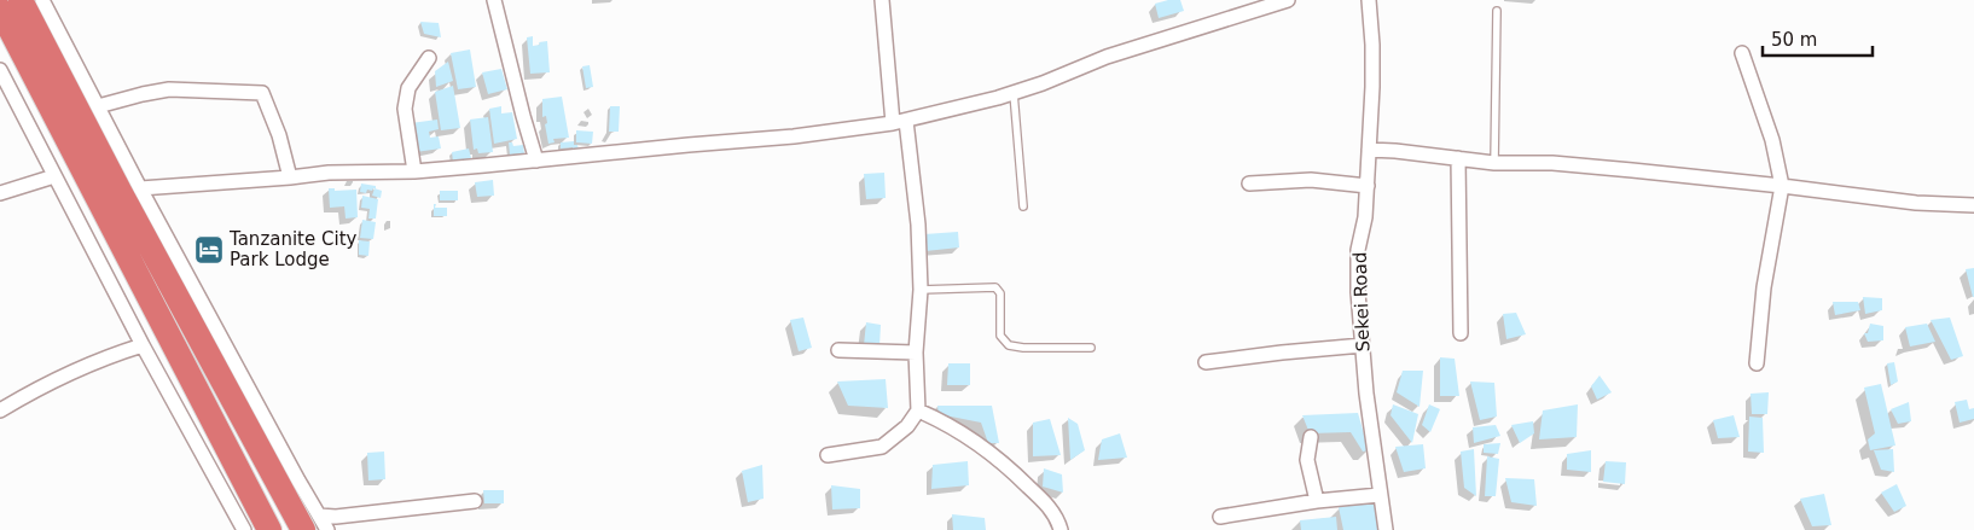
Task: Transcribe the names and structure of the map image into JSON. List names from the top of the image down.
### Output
{
  "streets": {
    "street": ["Sekei Road"]
  },
  "places": {
    "hotel": ["Tanzanite City Park Lodge"]
  },
  "scale_bar": "50 m"
}
